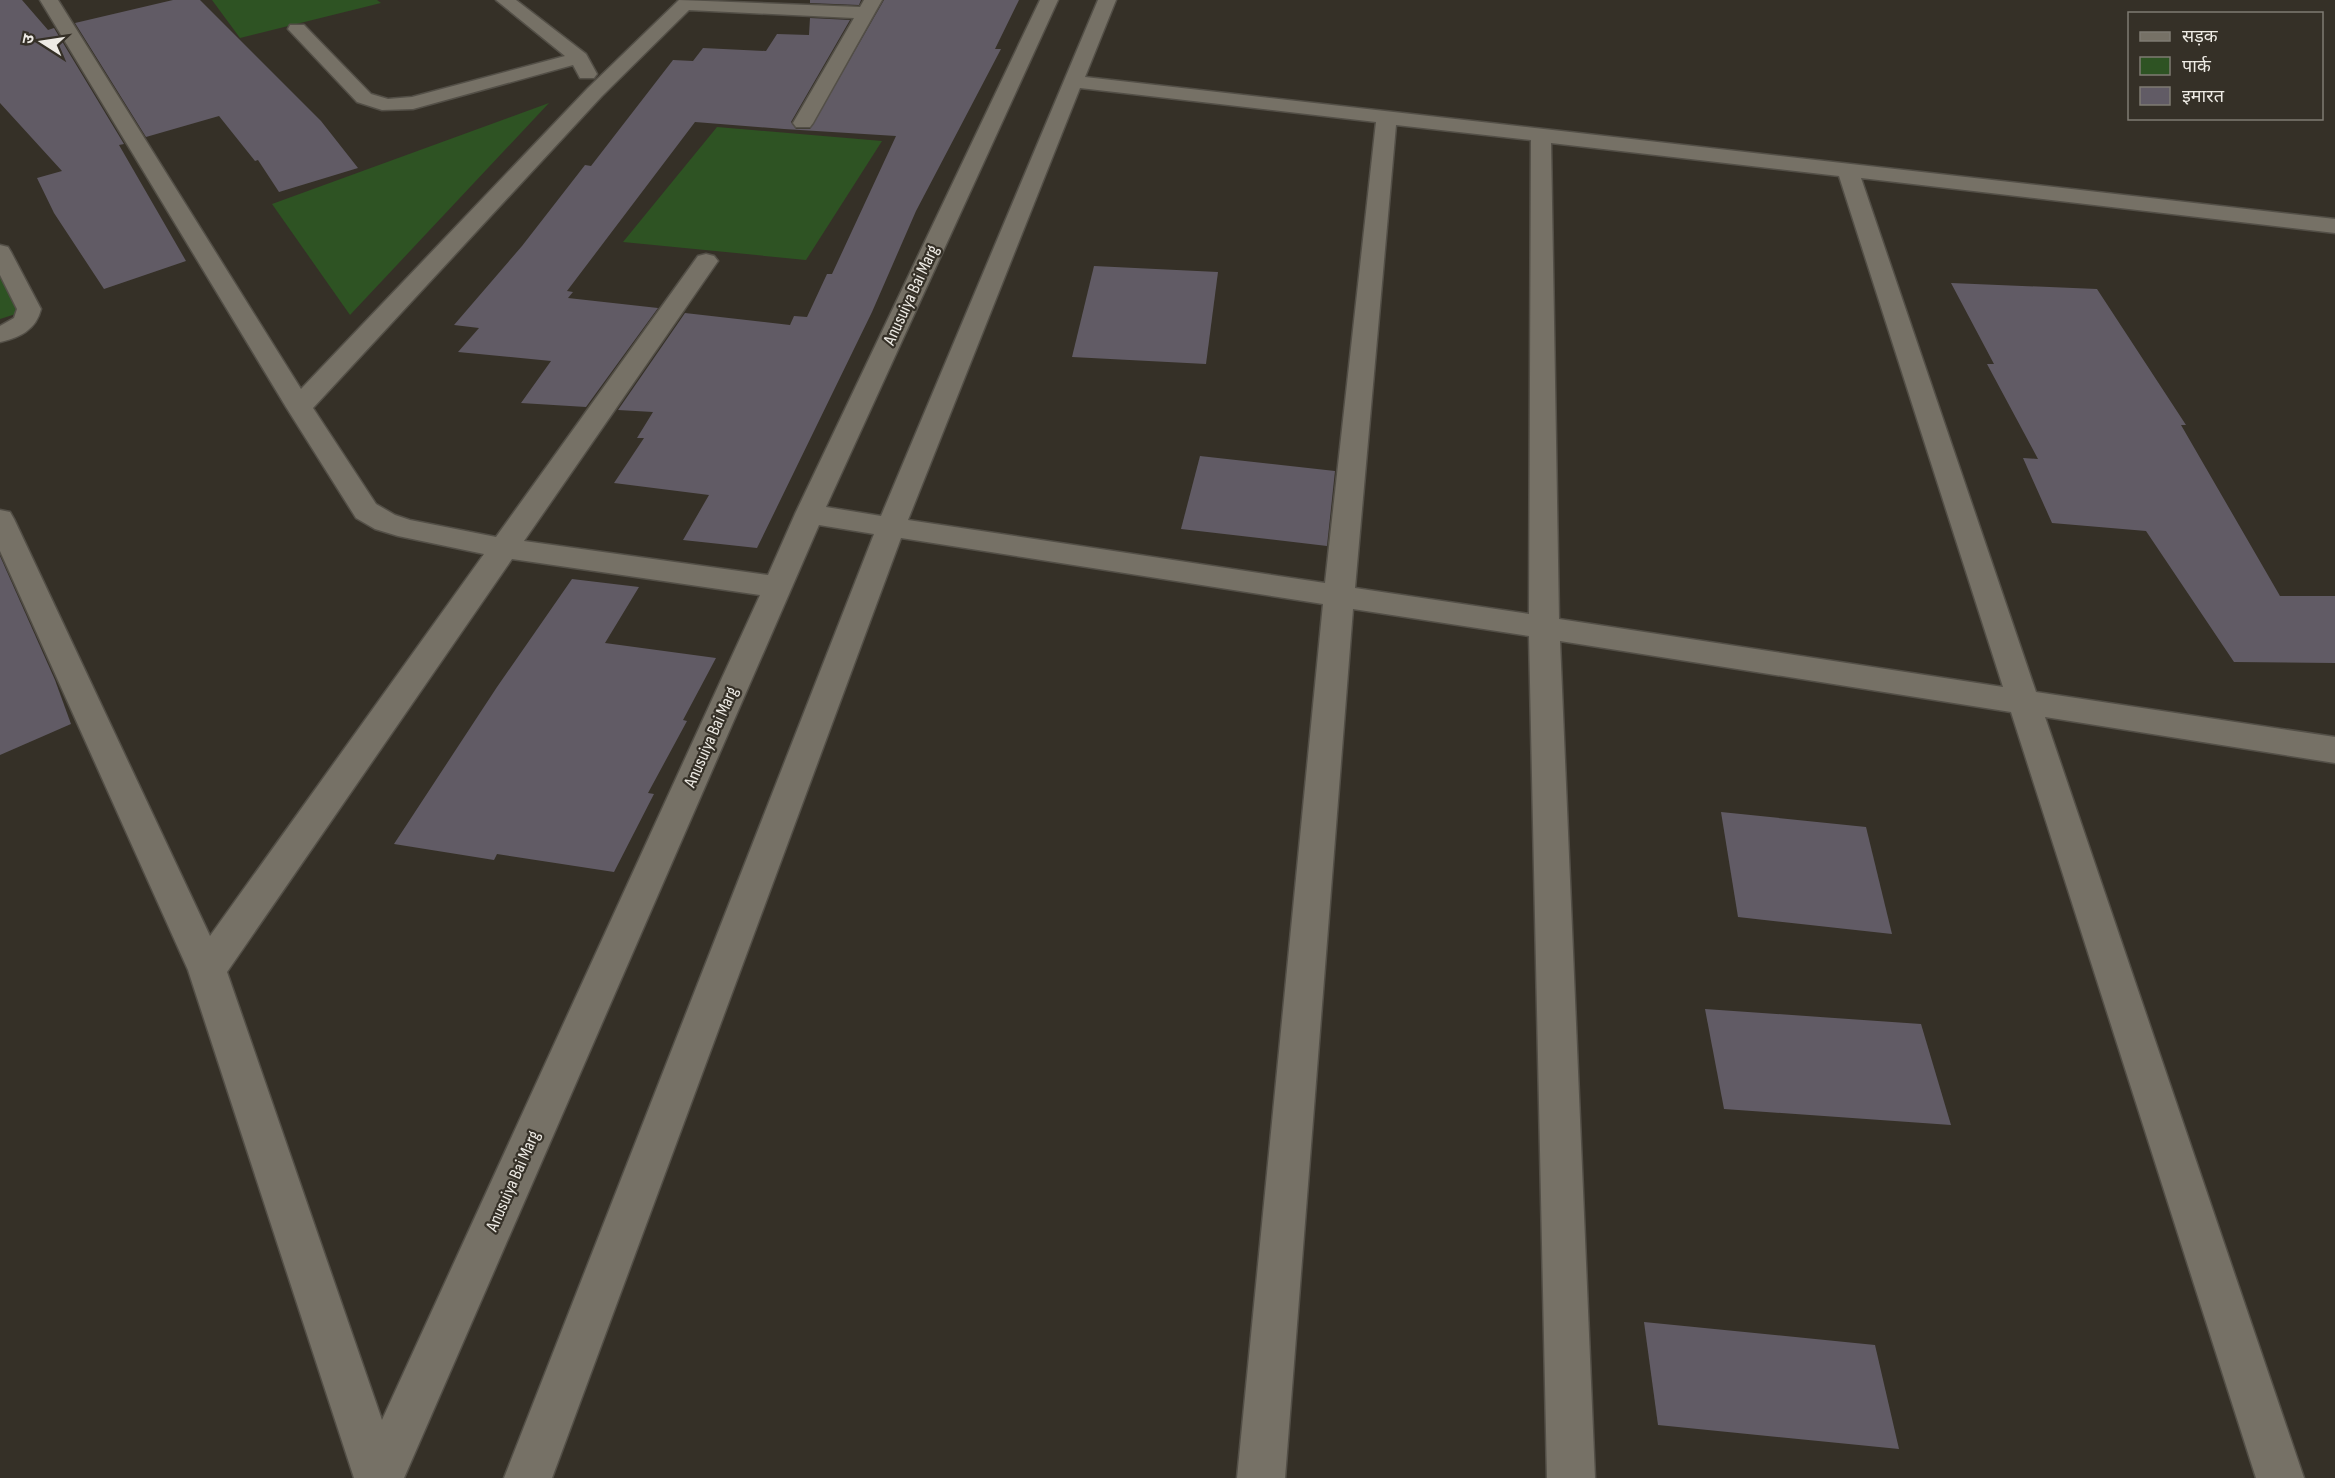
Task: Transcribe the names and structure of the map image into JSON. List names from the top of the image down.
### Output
{
  "streets": {
    "street": ["Anusuiya Bai Marg"]
  },
  "legend": ["सड़क", "पार्क", "इमारत"],
  "north": "left"
}
